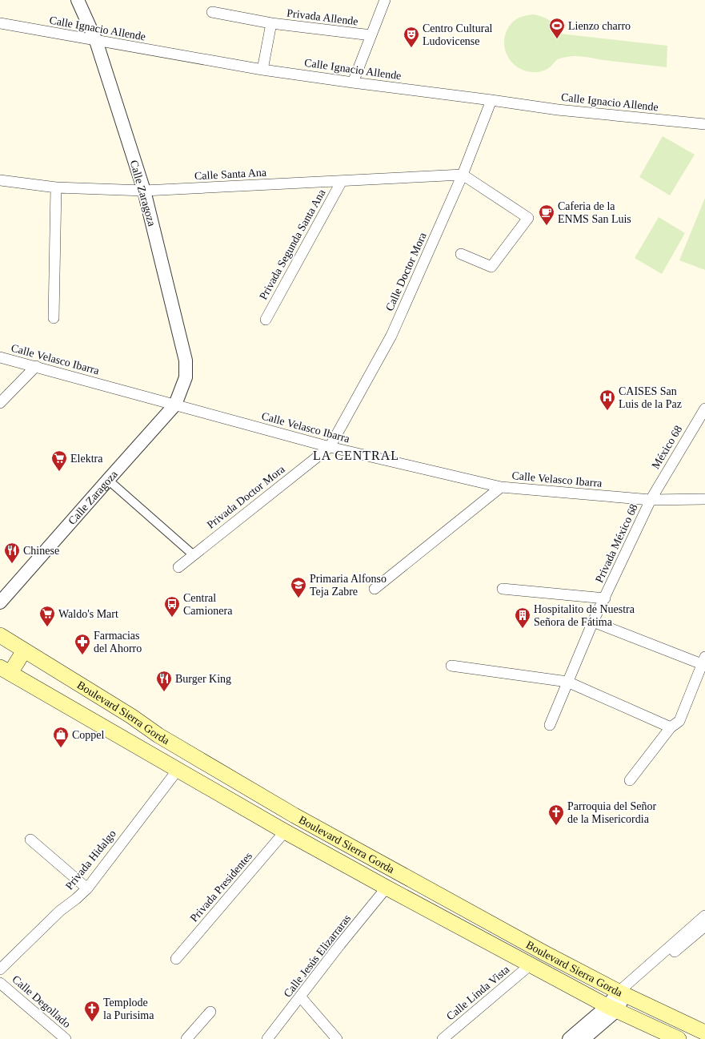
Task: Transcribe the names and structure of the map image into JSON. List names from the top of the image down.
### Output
{
  "streets": {
    "main road": ["Boulevard Sierra Gorda"],
    "street": [
      "Privada Allende",
      "Calle Ignacio Allende",
      "Calle Santa Ana",
      "Calle Zaragoza",
      "Privada Segunda Santa Ana",
      "Calle Doctor Mora",
      "Calle Velasco Ibarra",
      "México 68",
      "Privada Doctor Mora",
      "Privada México 68",
      "Privada Hidalgo",
      "Privada Presidentes",
      "Calle Jesús Elizarraras",
      "Calle Linda Vista",
      "Calle Degollado"
    ]
  },
  "crossings": [
    ["Privada Allende", "Calle Ignacio Allende"],
    ["Calle Ignacio Allende", "Calle Zaragoza"],
    ["Calle Ignacio Allende", "Calle Doctor Mora"],
    ["Calle Santa Ana", "Calle Zaragoza"],
    ["Calle Santa Ana", "Privada Segunda Santa Ana"],
    ["Calle Santa Ana", "Calle Doctor Mora"],
    ["Calle Zaragoza", "Calle Velasco Ibarra"],
    ["Calle Doctor Mora", "Calle Velasco Ibarra"],
    ["Calle Doctor Mora", "Privada Doctor Mora"],
    ["Calle Velasco Ibarra", "México 68"],
    ["Calle Velasco Ibarra", "Privada Doctor Mora"],
    ["Calle Velasco Ibarra", "Privada México 68"],
    ["México 68", "Privada México 68"],
    ["Boulevard Sierra Gorda", "Privada Hidalgo"],
    ["Boulevard Sierra Gorda", "Privada Presidentes"],
    ["Boulevard Sierra Gorda", "Calle Jesús Elizarraras"],
    ["Boulevard Sierra Gorda", "Calle Linda Vista"]
  ],
  "districts": ["LA CENTRAL"],
  "places": {
    "sports": ["Lienzo charro"],
    "theatre": ["Centro Cultural Ludovicense"],
    "cafe": ["Caferia de la ENMS San Luis"],
    "hospital": ["CAISES San Luis de la Paz"],
    "supermarket": ["Elektra", "Waldo's Mart"],
    "restaurant": ["Chinese", "Burger King"],
    "school or university": ["Primaria Alfonso Teja Zabre"],
    "bus stop": ["Central Camionera"],
    "building": ["Hospitalito de Nuestra Señora de Fátima"],
    "pharmacy": ["Farmacias del Ahorro"],
    "shop": ["Coppel"],
    "church": ["Parroquia del Señor de la Misericordia", "Templode la Purisima"]
  }
}
